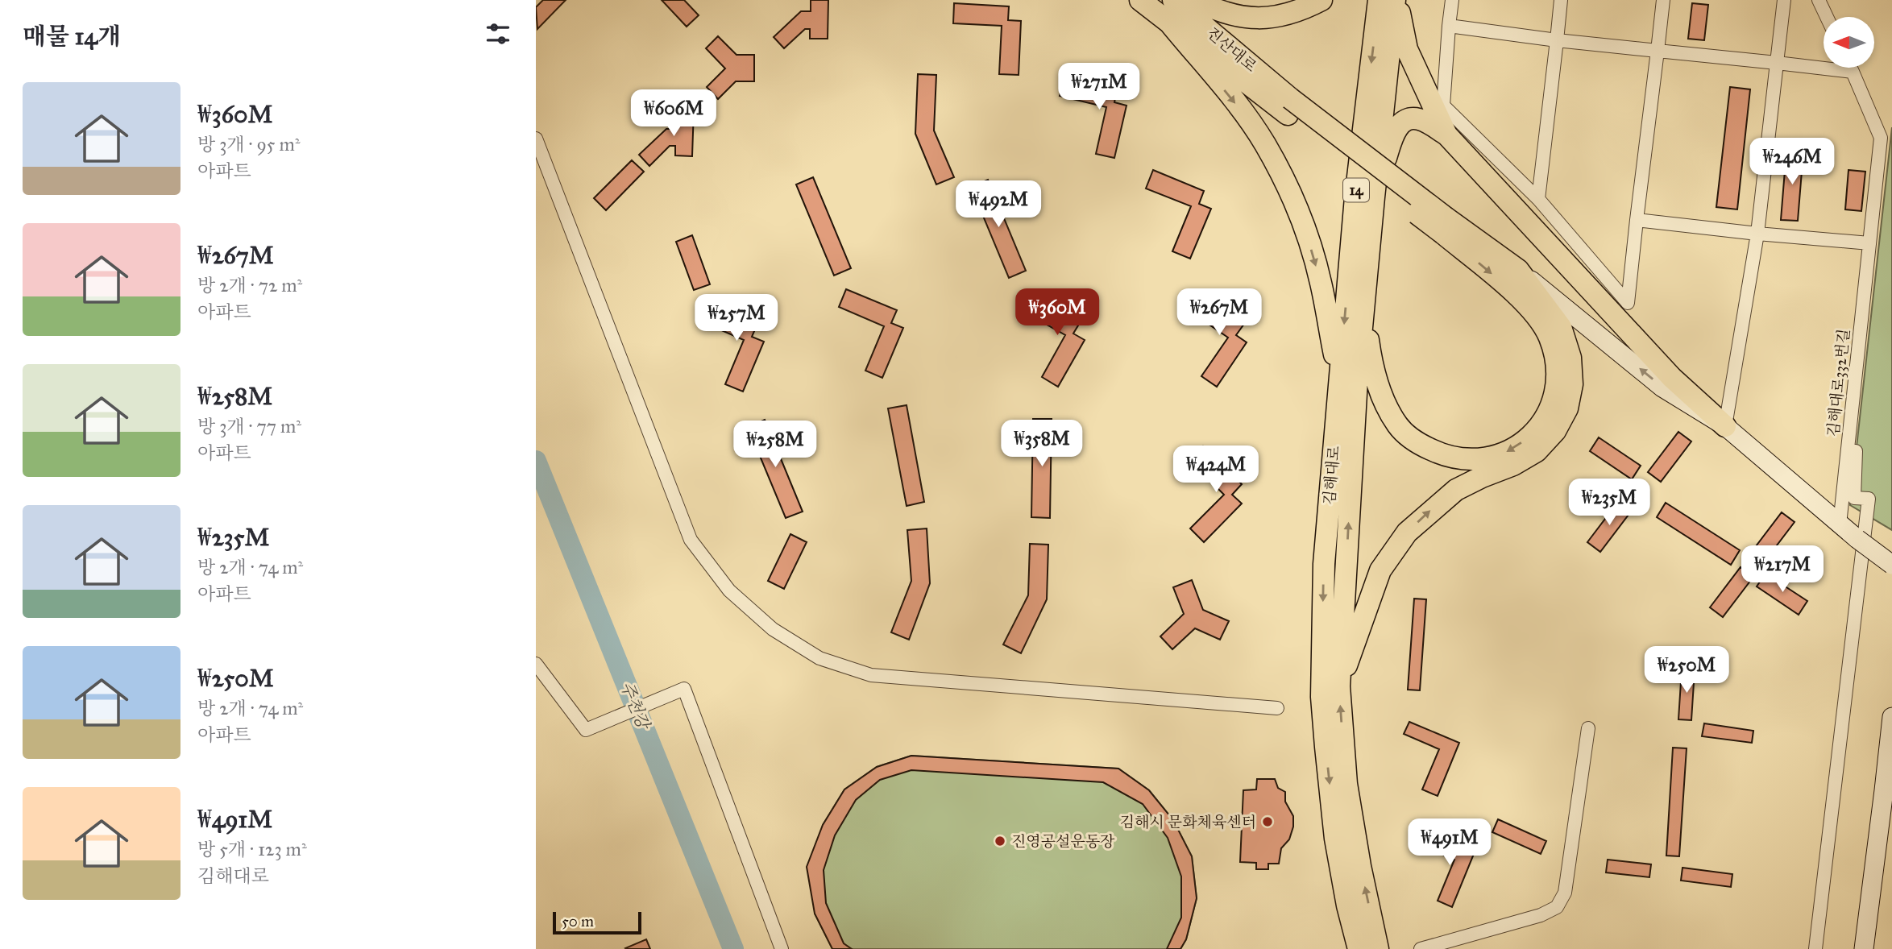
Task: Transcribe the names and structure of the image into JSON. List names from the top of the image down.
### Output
{
  "streets": {
    "main road": ["진산대로", "14", "김해대로"],
    "street": ["김해대로332번길"]
  },
  "water": ["주천강"],
  "places": ["김해시 문화체육센터", "진영공설운동장"],
  "scale_bar": "50 m",
  "north": "left",
  "page": {
    "heading": "매물 14개",
    "price": [
      "₩271M",
      "₩606M",
      "₩246M",
      "₩492M",
      "₩360M",
      "₩267M",
      "₩257M",
      "₩358M",
      "₩258M",
      "₩424M",
      "₩235M",
      "₩217M",
      "₩250M",
      "₩491M"
    ],
    "list": [
      {
        "name": "₩360M",
        "note": "방 3개 · 95 m² · 아파트"
      },
      {
        "name": "₩267M",
        "note": "방 2개 · 72 m² · 아파트"
      },
      {
        "name": "₩258M",
        "note": "방 3개 · 77 m² · 아파트"
      },
      {
        "name": "₩235M",
        "note": "방 2개 · 74 m² · 아파트"
      },
      {
        "name": "₩250M",
        "note": "방 2개 · 74 m² · 아파트"
      },
      {
        "name": "₩491M",
        "note": "방 5개 · 123 m² · 김해대로"
      }
    ],
    "scale": "50 m"
  }
}
